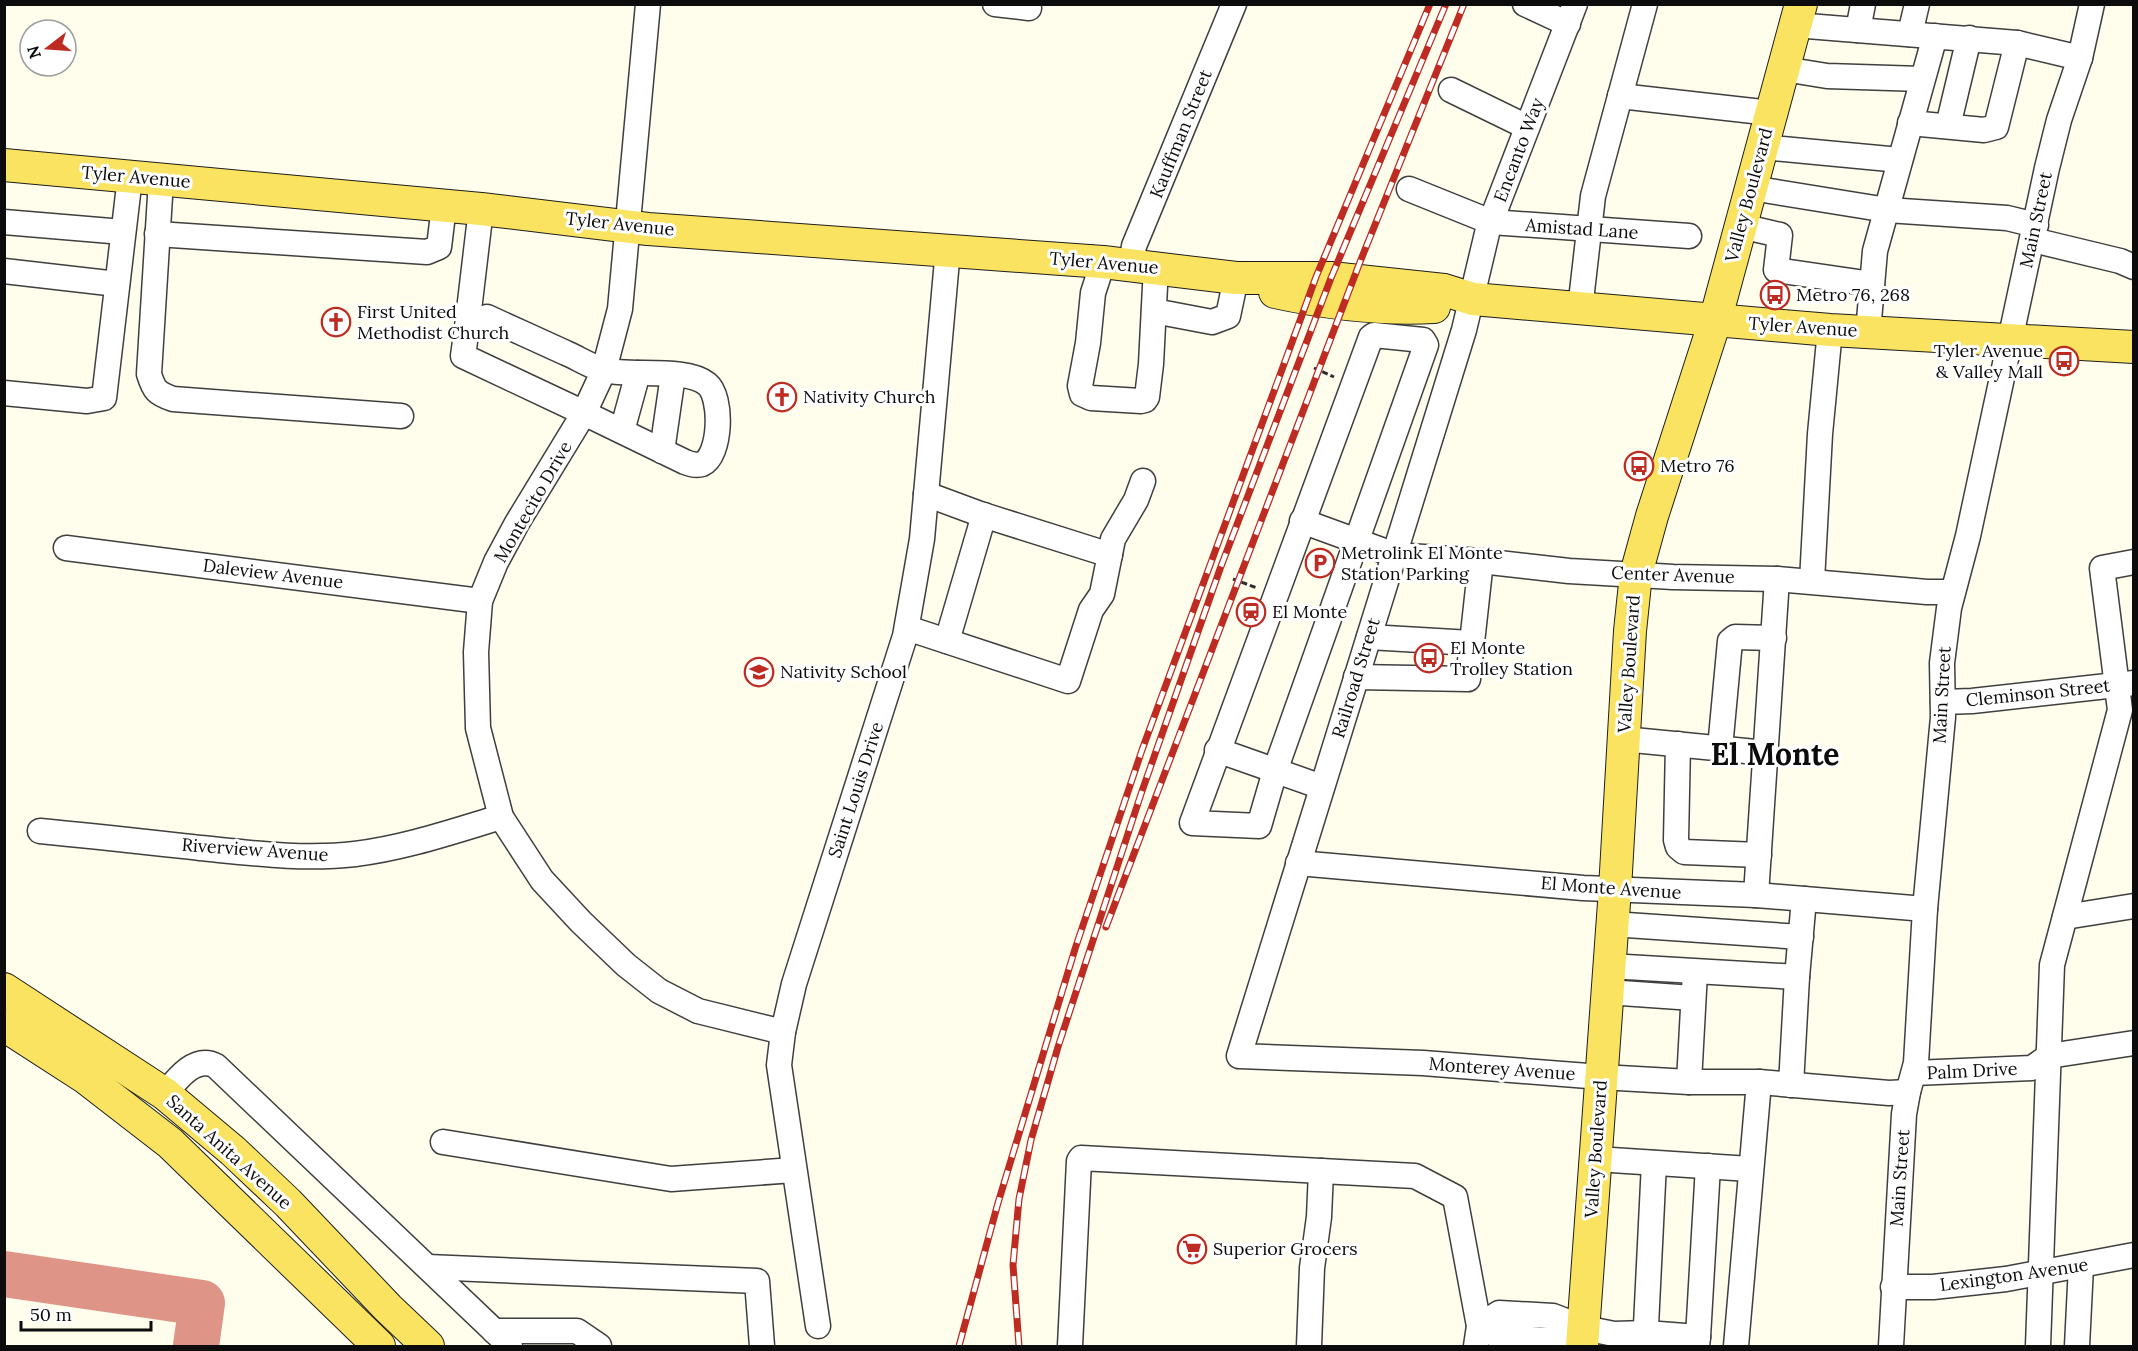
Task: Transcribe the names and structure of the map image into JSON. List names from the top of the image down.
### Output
{
  "streets": {
    "main road": ["Tyler Avenue", "Valley Boulevard", "Santa Anita Avenue"],
    "street": [
      "Kauffman Street",
      "Encanto Way",
      "Main Street",
      "Amistad Lane",
      "Montecito Drive",
      "Daleview Avenue",
      "Center Avenue",
      "Railroad Street",
      "Cleminson Street",
      "Saint Louis Drive",
      "Riverview Avenue",
      "El Monte Avenue",
      "Monterey Avenue",
      "Palm Drive",
      "Lexington Avenue"
    ]
  },
  "crossings": [
    ["Kauffman Street", "Tyler Avenue"],
    ["Encanto Way", "Tyler Avenue"],
    ["Encanto Way", "Amistad Lane"],
    ["Encanto Way", "Railroad Street"],
    ["Tyler Avenue", "Valley Boulevard"],
    ["Tyler Avenue", "Main Street"],
    ["Tyler Avenue", "Montecito Drive"],
    ["Tyler Avenue", "Railroad Street"],
    ["Tyler Avenue", "Saint Louis Drive"],
    ["Valley Boulevard", "Center Avenue"],
    ["Valley Boulevard", "El Monte Avenue"],
    ["Valley Boulevard", "Monterey Avenue"],
    ["Main Street", "Center Avenue"],
    ["Main Street", "Cleminson Street"],
    ["Main Street", "El Monte Avenue"],
    ["Main Street", "Monterey Avenue"],
    ["Main Street", "Palm Drive"],
    ["Main Street", "Lexington Avenue"],
    ["Montecito Drive", "Daleview Avenue"],
    ["Montecito Drive", "Saint Louis Drive"],
    ["Montecito Drive", "Riverview Avenue"],
    ["Center Avenue", "Railroad Street"],
    ["Railroad Street", "El Monte Avenue"],
    ["Railroad Street", "Monterey Avenue"],
    ["Monterey Avenue", "Palm Drive"]
  ],
  "districts": ["El Monte"],
  "places": {
    "bus stop": [
      "Metro 76, 268",
      "Tyler Avenue & Valley Mall",
      "Metro 76",
      "El Monte Trolley Station"
    ],
    "church": ["First United Methodist Church", "Nativity Church"],
    "parking": ["Metrolink El Monte Station Parking"],
    "station": ["El Monte"],
    "school or university": ["Nativity School"],
    "supermarket": ["Superior Grocers"]
  },
  "scale_bar": "50 m",
  "north": "left"
}
